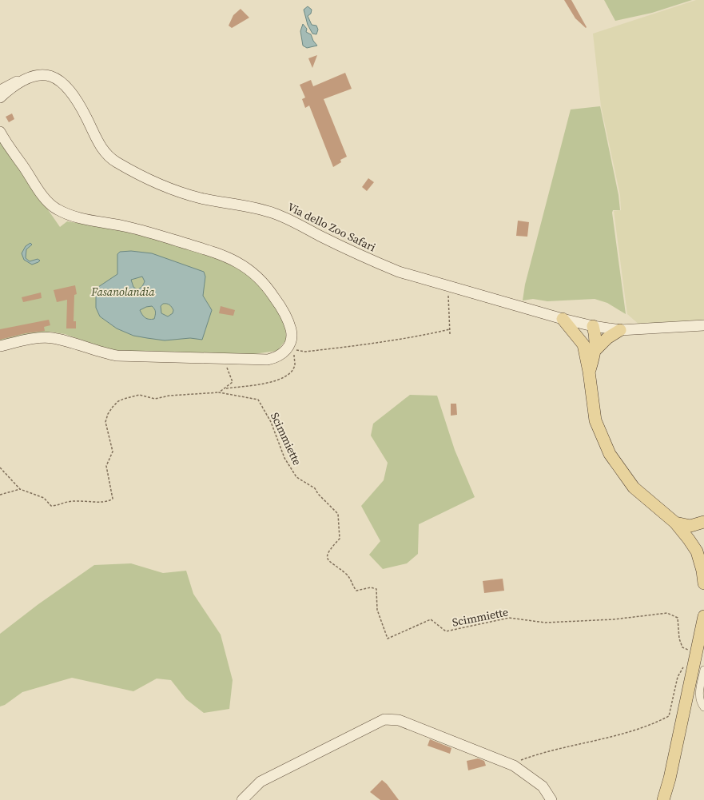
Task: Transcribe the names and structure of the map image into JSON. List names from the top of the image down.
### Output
{
  "streets": {
    "street": ["Via dello Zoo Safari"],
    "path": ["Scimmiette"]
  },
  "parks": ["Fasanolandia"]
}
